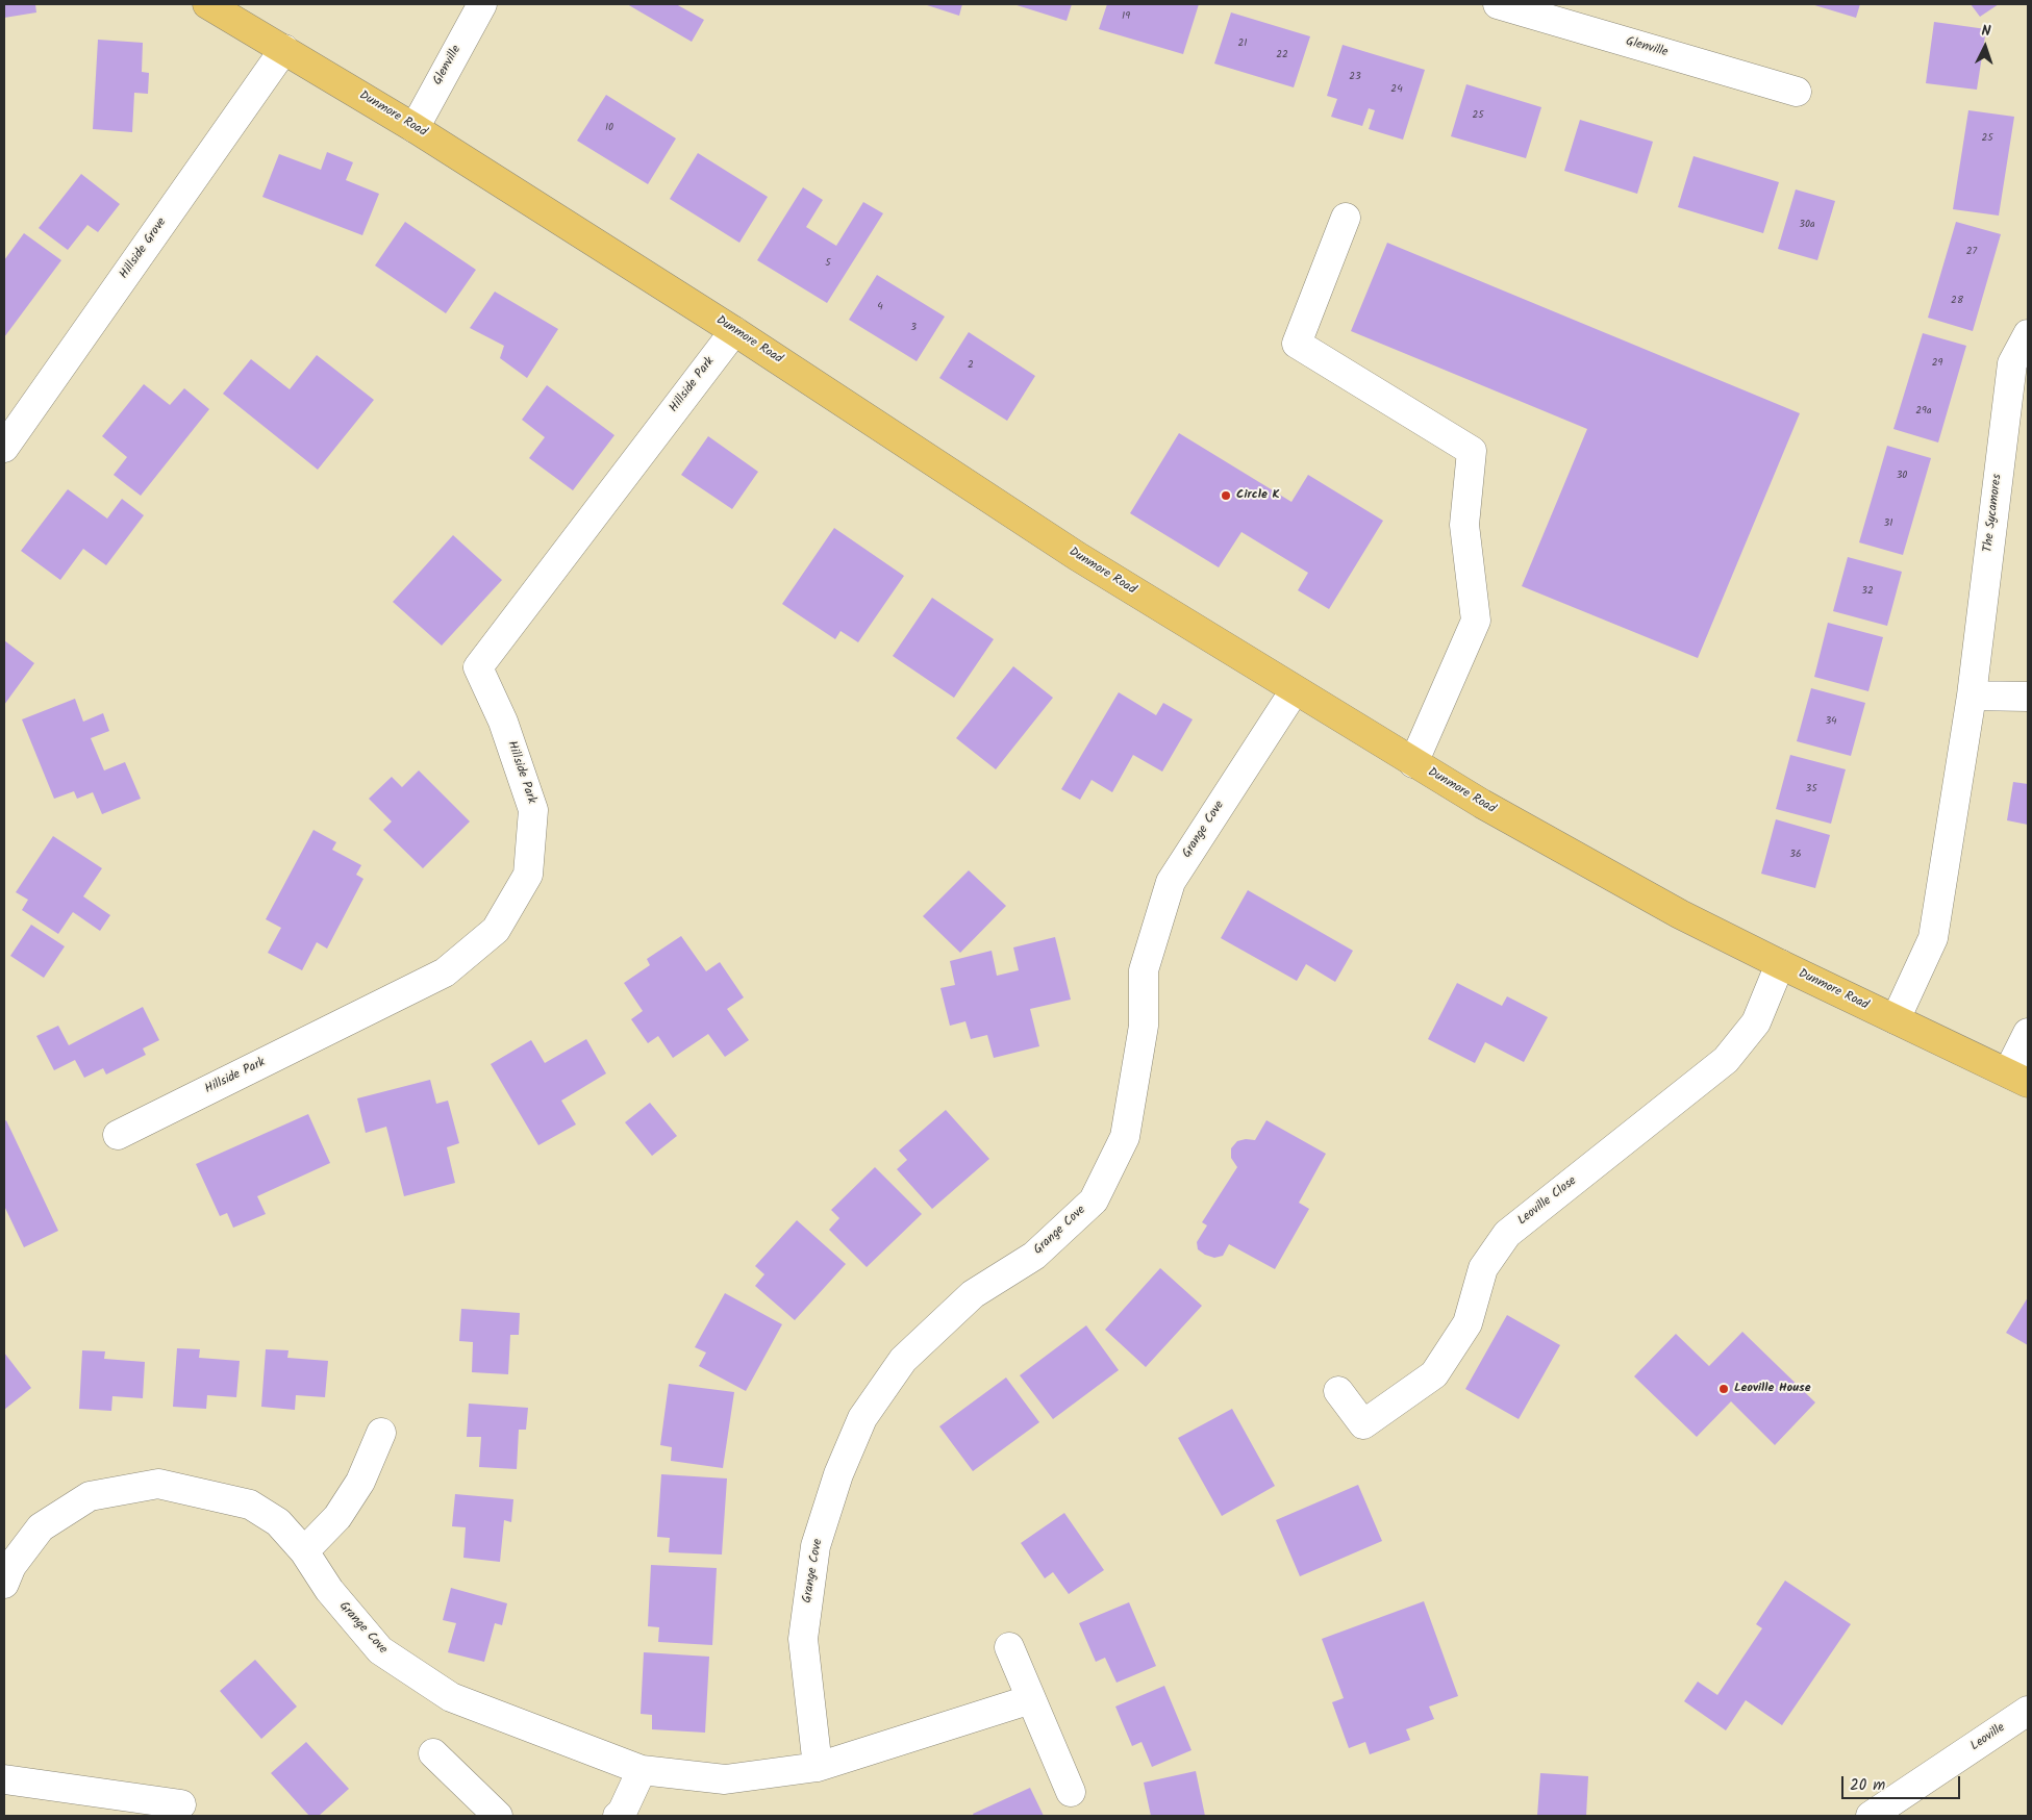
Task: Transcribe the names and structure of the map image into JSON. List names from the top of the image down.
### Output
{
  "streets": {
    "main road": ["Dunmore Road"],
    "street": [
      "Glenville",
      "Hillside Grove",
      "Hillside Park",
      "The Sycamores",
      "Grange Cove",
      "Leoville Close",
      "Leoville"
    ]
  },
  "crossings": [
    ["Glenville", "Dunmore Road"],
    ["Dunmore Road", "Hillside Grove"],
    ["Dunmore Road", "Hillside Park"],
    ["Dunmore Road", "The Sycamores"],
    ["Dunmore Road", "Grange Cove"],
    ["Dunmore Road", "Leoville Close"]
  ],
  "places": ["Circle K", "Leoville House"],
  "house_numbers": [
    "19",
    "21",
    "22",
    "23",
    "24",
    "25",
    "10",
    "25",
    "30a",
    "27",
    "5",
    "28",
    "4",
    "3",
    "29",
    "2",
    "29a",
    "30",
    "31",
    "32",
    "34",
    "35",
    "36"
  ],
  "scale_bar": "20 m",
  "north": "top"
}
